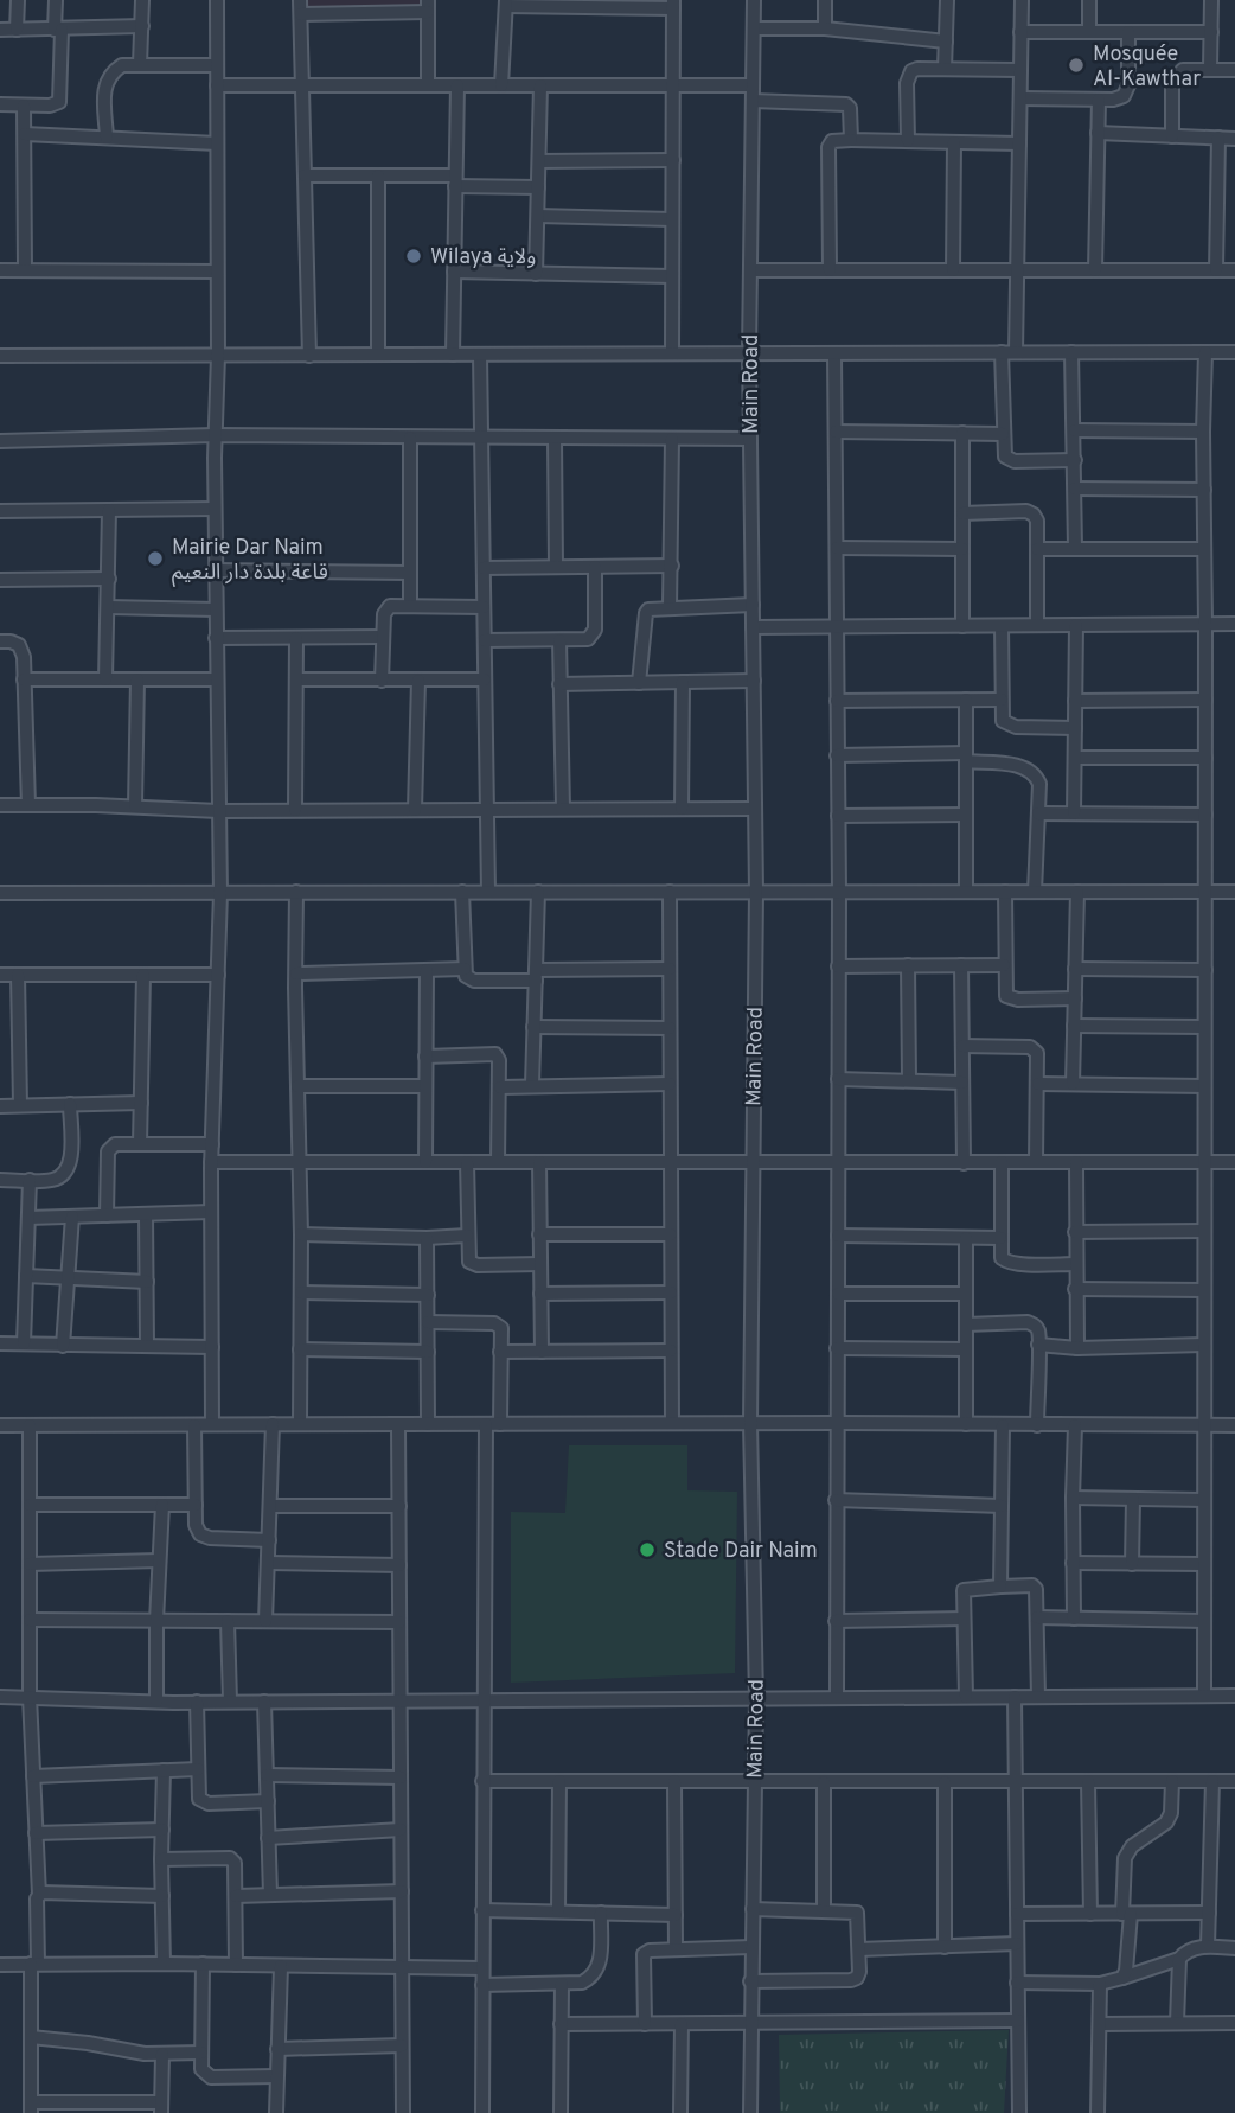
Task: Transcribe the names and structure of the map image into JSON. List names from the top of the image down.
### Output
{
  "streets": {
    "street": ["Main Road"]
  },
  "places": [
    "Mosquée Al-Kawthar",
    "Wilaya ولاية",
    "Mairie Dar Naim قاعة بلدة دار النعيم",
    "Stade Dair Naim"
  ]
}
